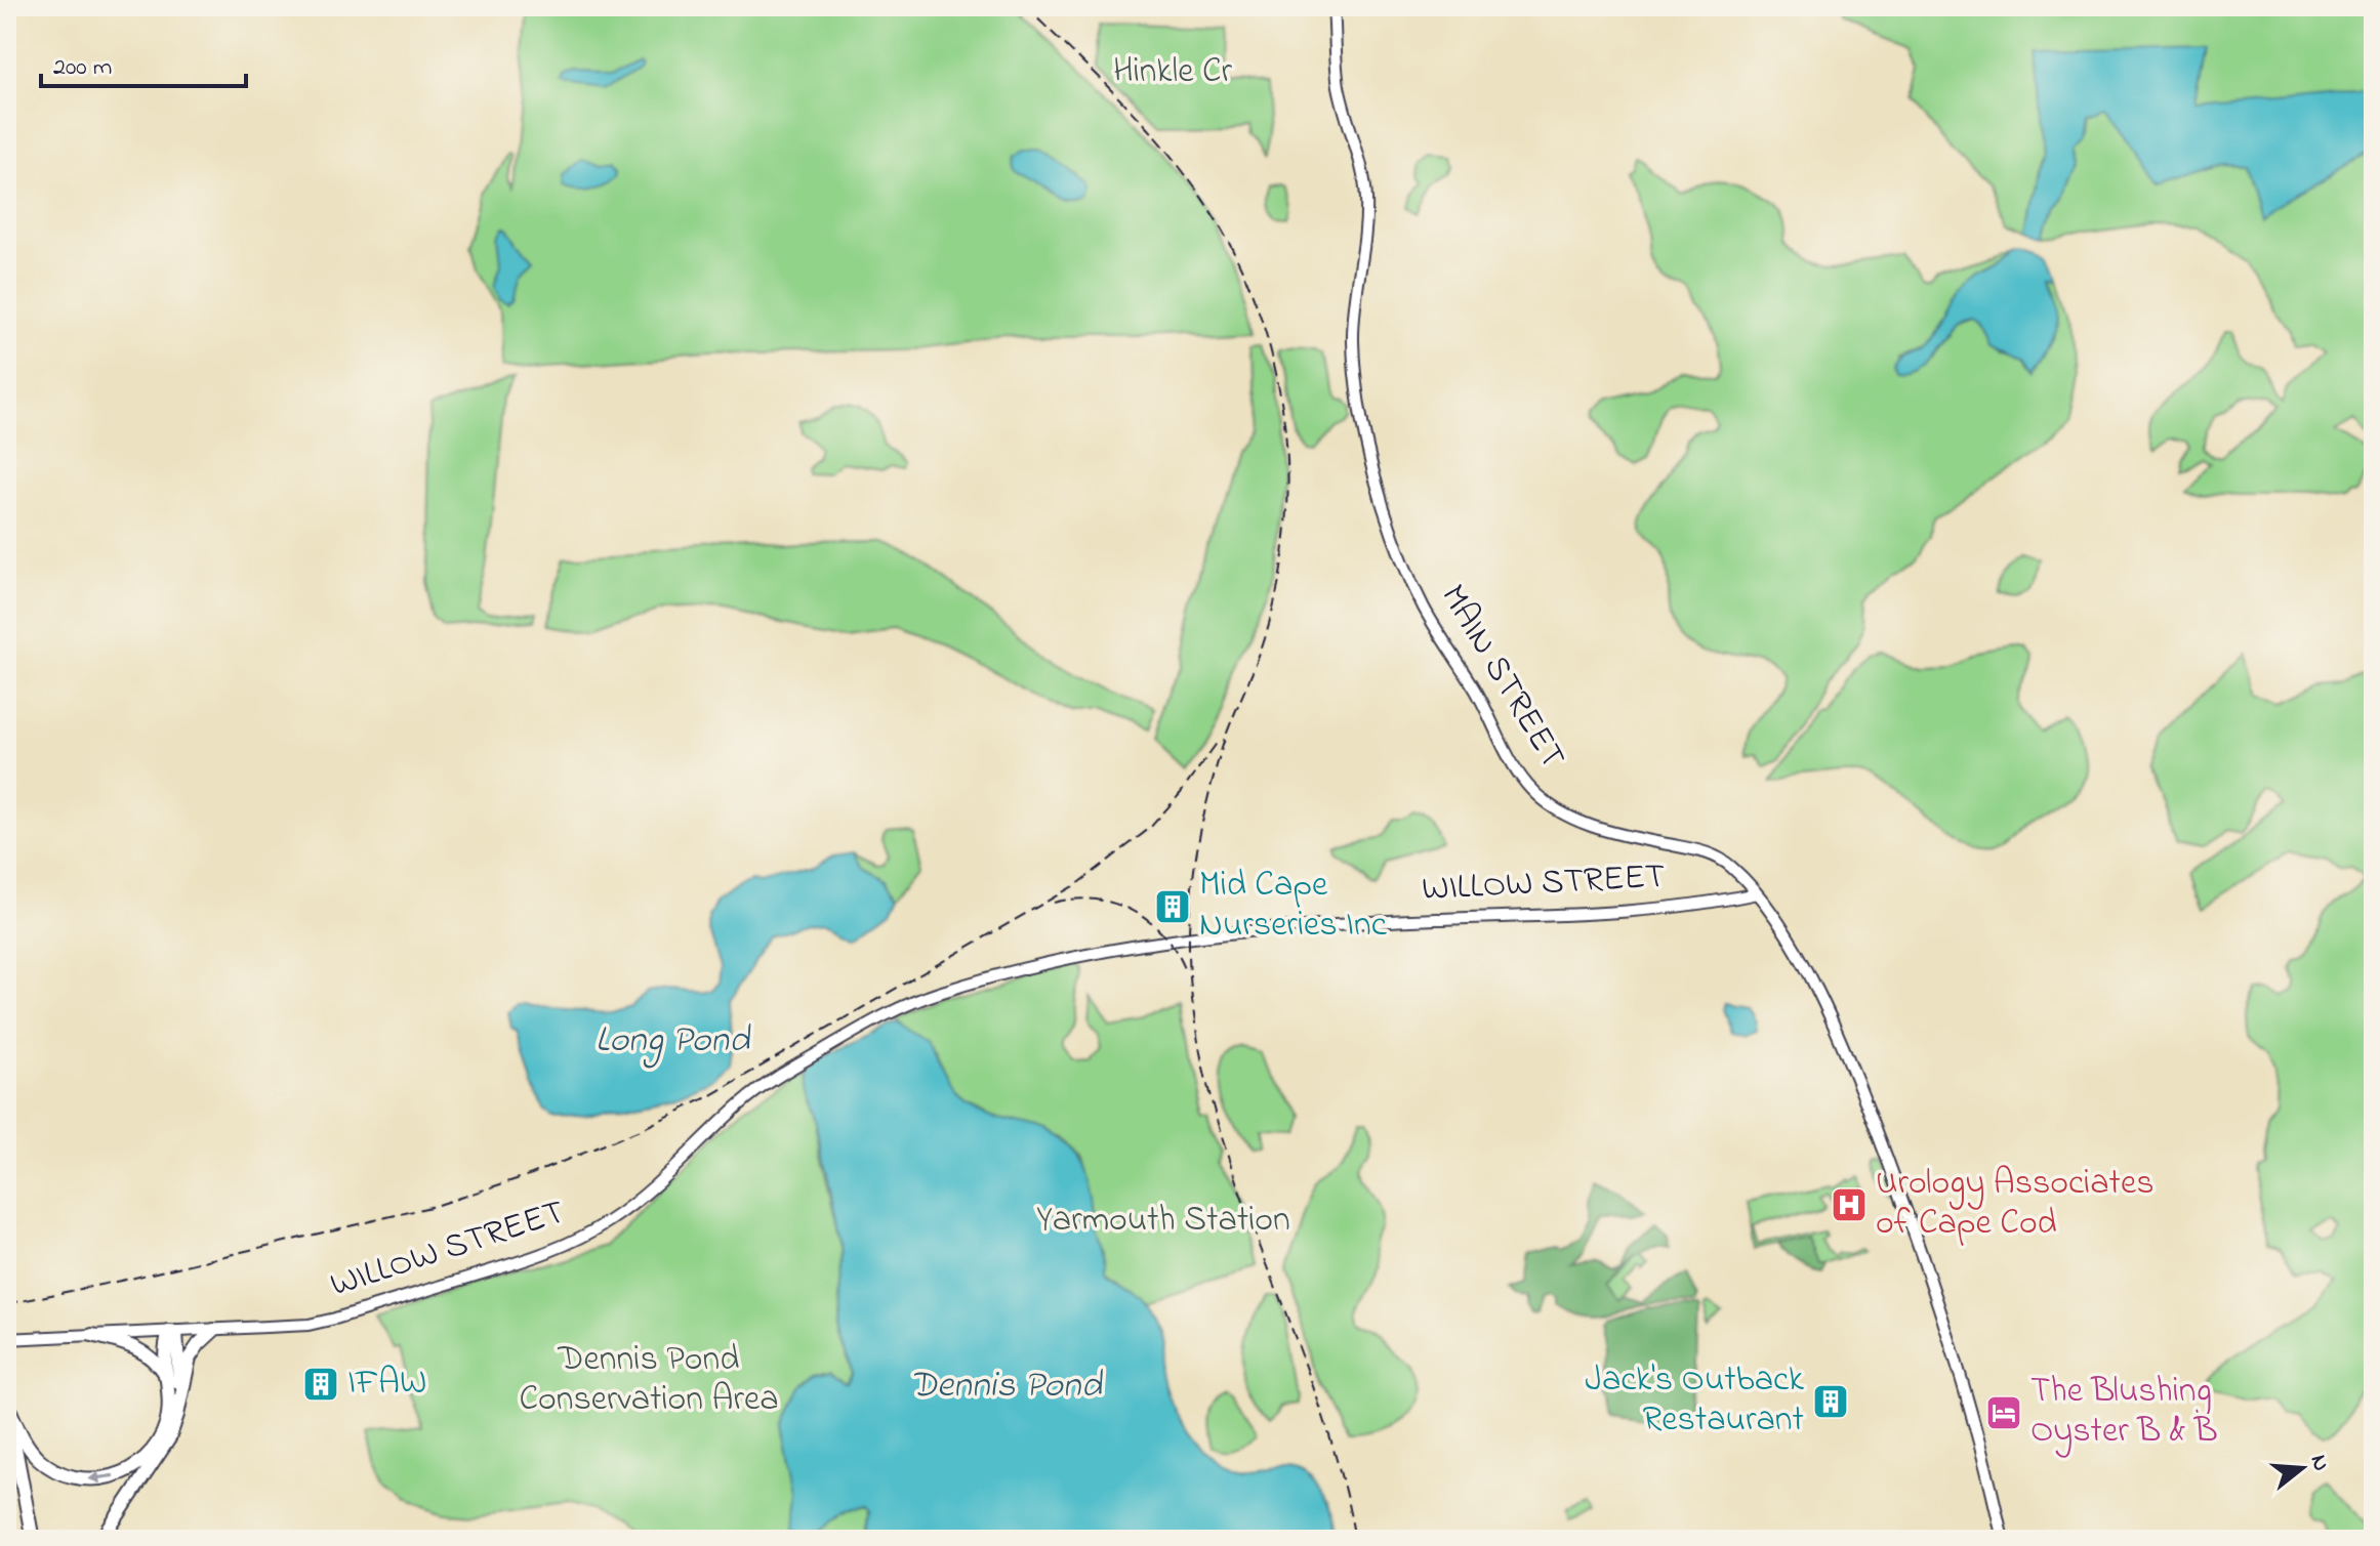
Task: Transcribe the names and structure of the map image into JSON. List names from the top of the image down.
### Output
{
  "streets": {
    "main road": ["MAIN STREET", "WILLOW STREET"]
  },
  "crossings": [
    ["MAIN STREET", "WILLOW STREET"]
  ],
  "water": ["Long Pond", "Dennis Pond"],
  "parks": ["Hinkle Cr", "Yarmouth Station", "Dennis Pond Conservation Area"],
  "places": {
    "building": ["Mid Cape Nurseries Inc", "IFAW", "Jack's Outback Restaurant"],
    "hospital": ["Urology Associates of Cape Cod"],
    "hotel": ["The Blushing Oyster B & B"]
  },
  "scale_bar": "200 m",
  "north": "right"
}
